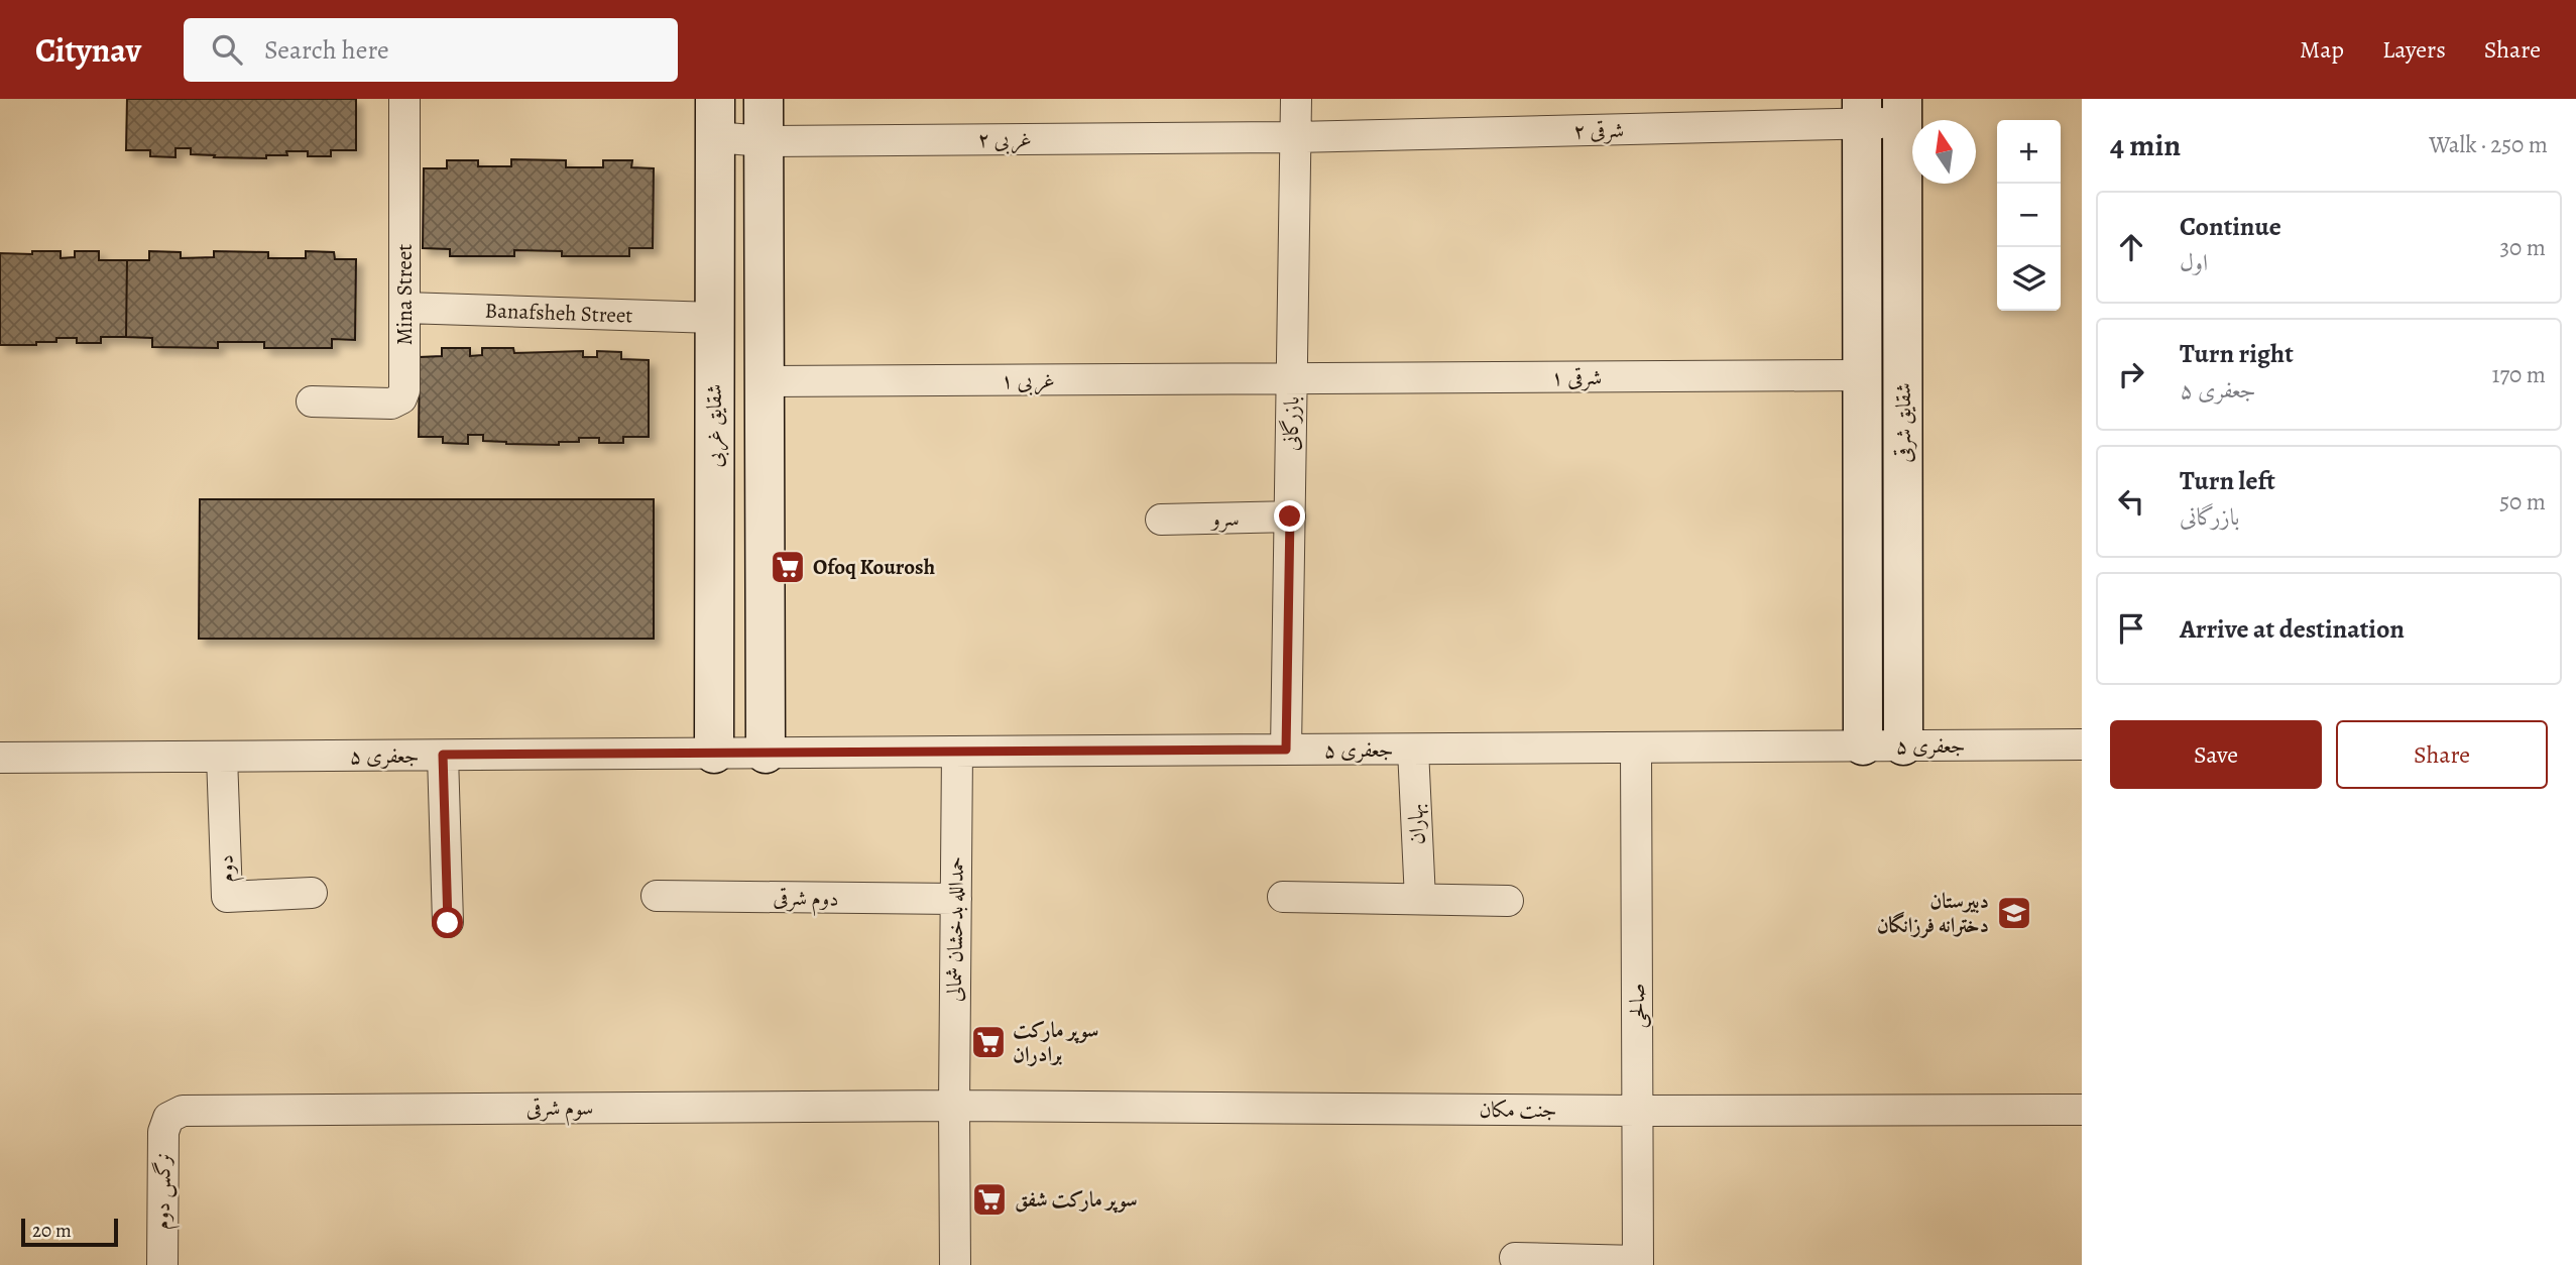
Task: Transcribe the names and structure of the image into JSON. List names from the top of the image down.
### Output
{
  "streets": {
    "street": [
      "۲ شرقی",
      "۲ غربی",
      "Mina Street",
      "Banafsheh Street",
      "۱ شرقی",
      "۱ غربی",
      "شقایق شرقی",
      "بازرگانی",
      "شقایق غربی",
      "سرو",
      "جعفری ۵",
      "بهاران",
      "دوم",
      "دوم شرقی",
      "حمدالله بدخشان شمالی",
      "صالحی",
      "سوم شرقی",
      "جنت مکان",
      "نرگس دوم"
    ]
  },
  "crossings": [
    ["۲ شرقی", "۲ غربی"],
    ["۲ شرقی", "شقایق شرقی"],
    ["۲ شرقی", "بازرگانی"],
    ["۲ غربی", "بازرگانی"],
    ["۲ غربی", "شقایق غربی"],
    ["Mina Street", "Banafsheh Street"],
    ["Banafsheh Street", "شقایق غربی"],
    ["۱ شرقی", "۱ غربی"],
    ["۱ شرقی", "شقایق شرقی"],
    ["۱ شرقی", "بازرگانی"],
    ["۱ غربی", "بازرگانی"],
    ["شقایق شرقی", "جعفری ۵"],
    ["بازرگانی", "سرو"],
    ["بازرگانی", "جعفری ۵"],
    ["شقایق غربی", "جعفری ۵"],
    ["جعفری ۵", "بهاران"],
    ["جعفری ۵", "دوم"],
    ["جعفری ۵", "حمدالله بدخشان شمالی"],
    ["جعفری ۵", "صالحی"],
    ["دوم شرقی", "حمدالله بدخشان شمالی"],
    ["حمدالله بدخشان شمالی", "سوم شرقی"],
    ["حمدالله بدخشان شمالی", "جنت مکان"],
    ["صالحی", "جنت مکان"],
    ["سوم شرقی", "جنت مکان"],
    ["سوم شرقی", "نرگس دوم"]
  ],
  "places": {
    "supermarket": ["Ofoq Kourosh", "سوپر مارکت برادران", "سوپر مارکت شفق"],
    "school or university": ["دبیرستان دخترانه فرزانگان"]
  },
  "scale_bar": "20 m",
  "north": "top",
  "page": {
    "header": "Citynav",
    "search": "Search here",
    "nav": ["Map", "Layers", "Share"],
    "heading": ["4 min", "Walk · 250 m"],
    "map_buttons": ["+", "−"],
    "list": [
      ["Continue", "اول", "30 m"],
      ["Turn right", "جعفری ۵", "170 m"],
      ["Turn left", "بازرگانی", "50 m"],
      "Arrive at destination"
    ],
    "buttons": ["Save", "Share"],
    "scale": "20 m"
  }
}
